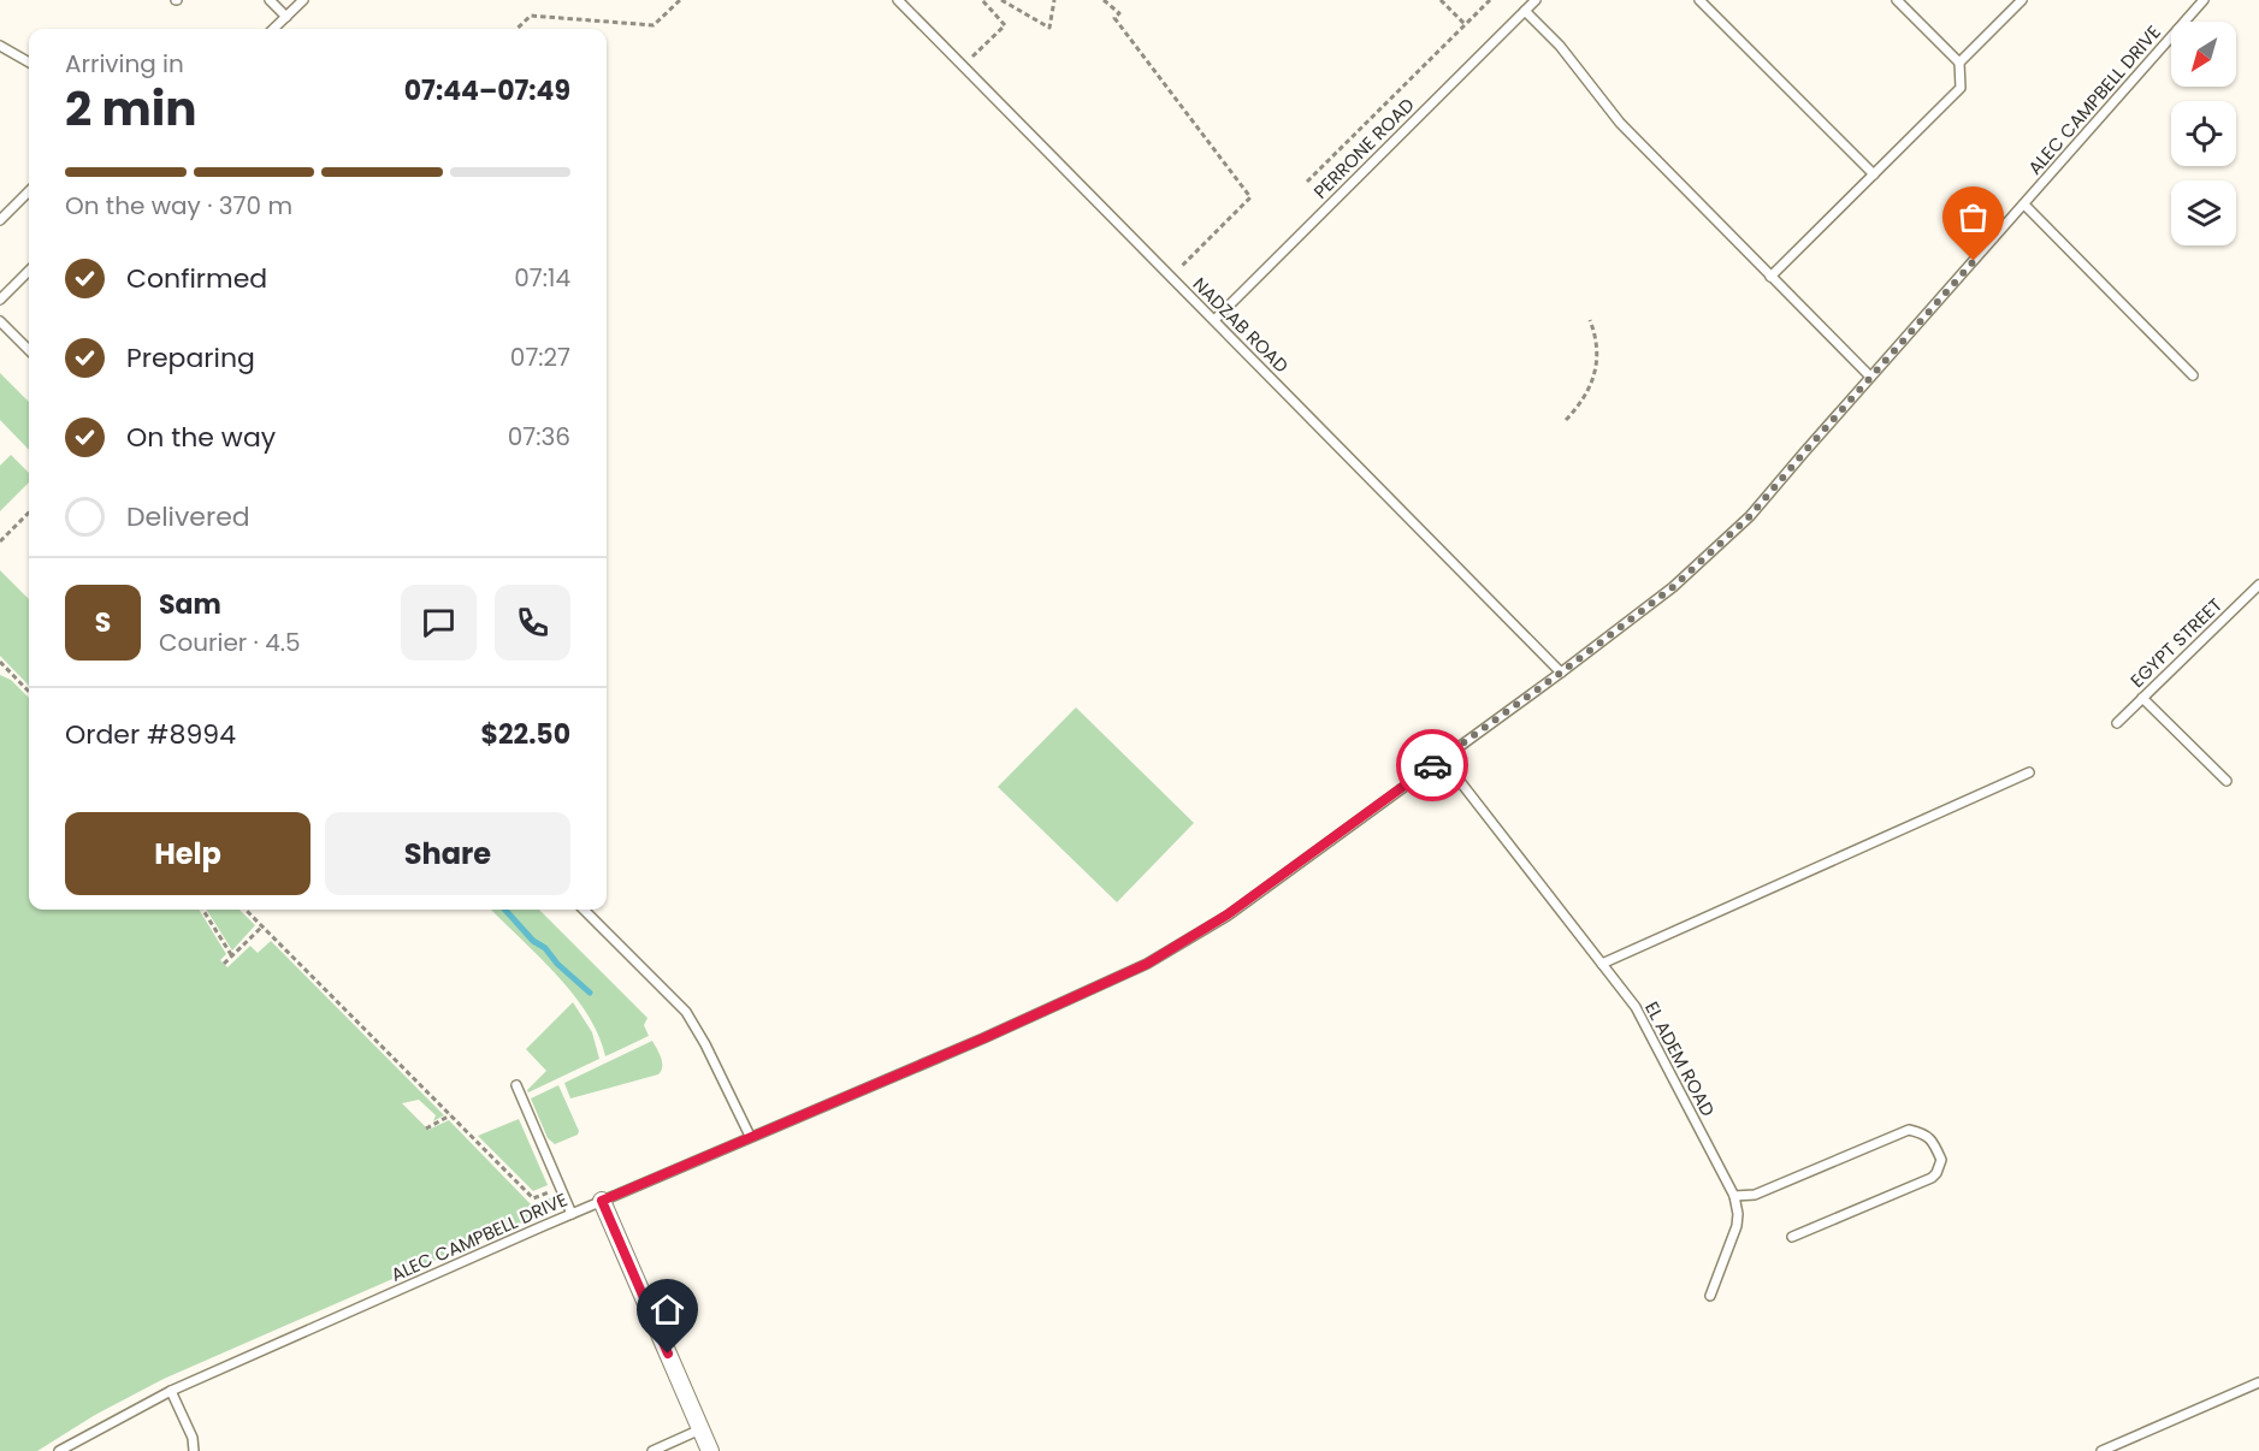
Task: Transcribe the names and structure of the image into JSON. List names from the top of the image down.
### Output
{
  "streets": {
    "lane": [
      "ALEC CAMPBELL DRIVE",
      "PERRONE ROAD",
      "NADZAB ROAD",
      "EGYPT STREET",
      "EL ADEM ROAD"
    ]
  },
  "crossings": [
    ["ALEC CAMPBELL DRIVE", "NADZAB ROAD"],
    ["ALEC CAMPBELL DRIVE", "EL ADEM ROAD"],
    ["PERRONE ROAD", "NADZAB ROAD"]
  ],
  "north": "bottom left",
  "page": {
    "heading": ["2 min", "Arriving in", "07:44–07:49"],
    "panel": [
      "Sam",
      "Courier · 4.5",
      "Order #8994",
      "$22.50"
    ],
    "bar": "On the way · 370 m",
    "list": [
      ["Confirmed", "07:14"],
      ["Preparing", "07:27"],
      ["On the way", "07:36"],
      "Delivered"
    ],
    "round": "S",
    "buttons": ["Help", "Share"]
  }
}
